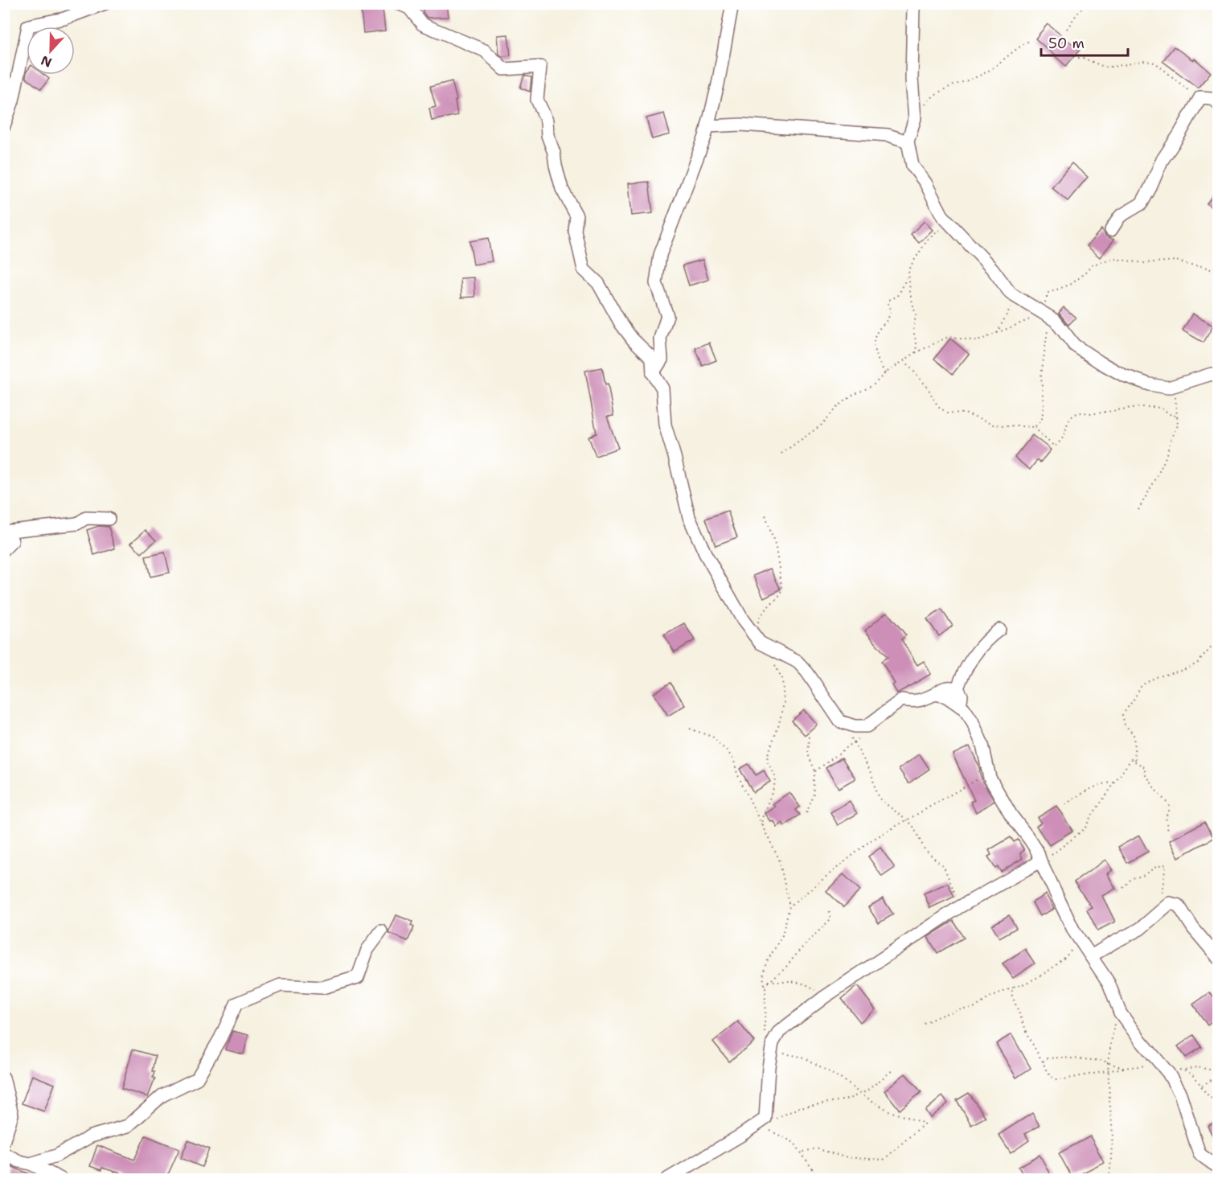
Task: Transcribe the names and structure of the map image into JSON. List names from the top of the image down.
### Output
{
  "scale_bar": "50 m",
  "north": "bottom"
}
